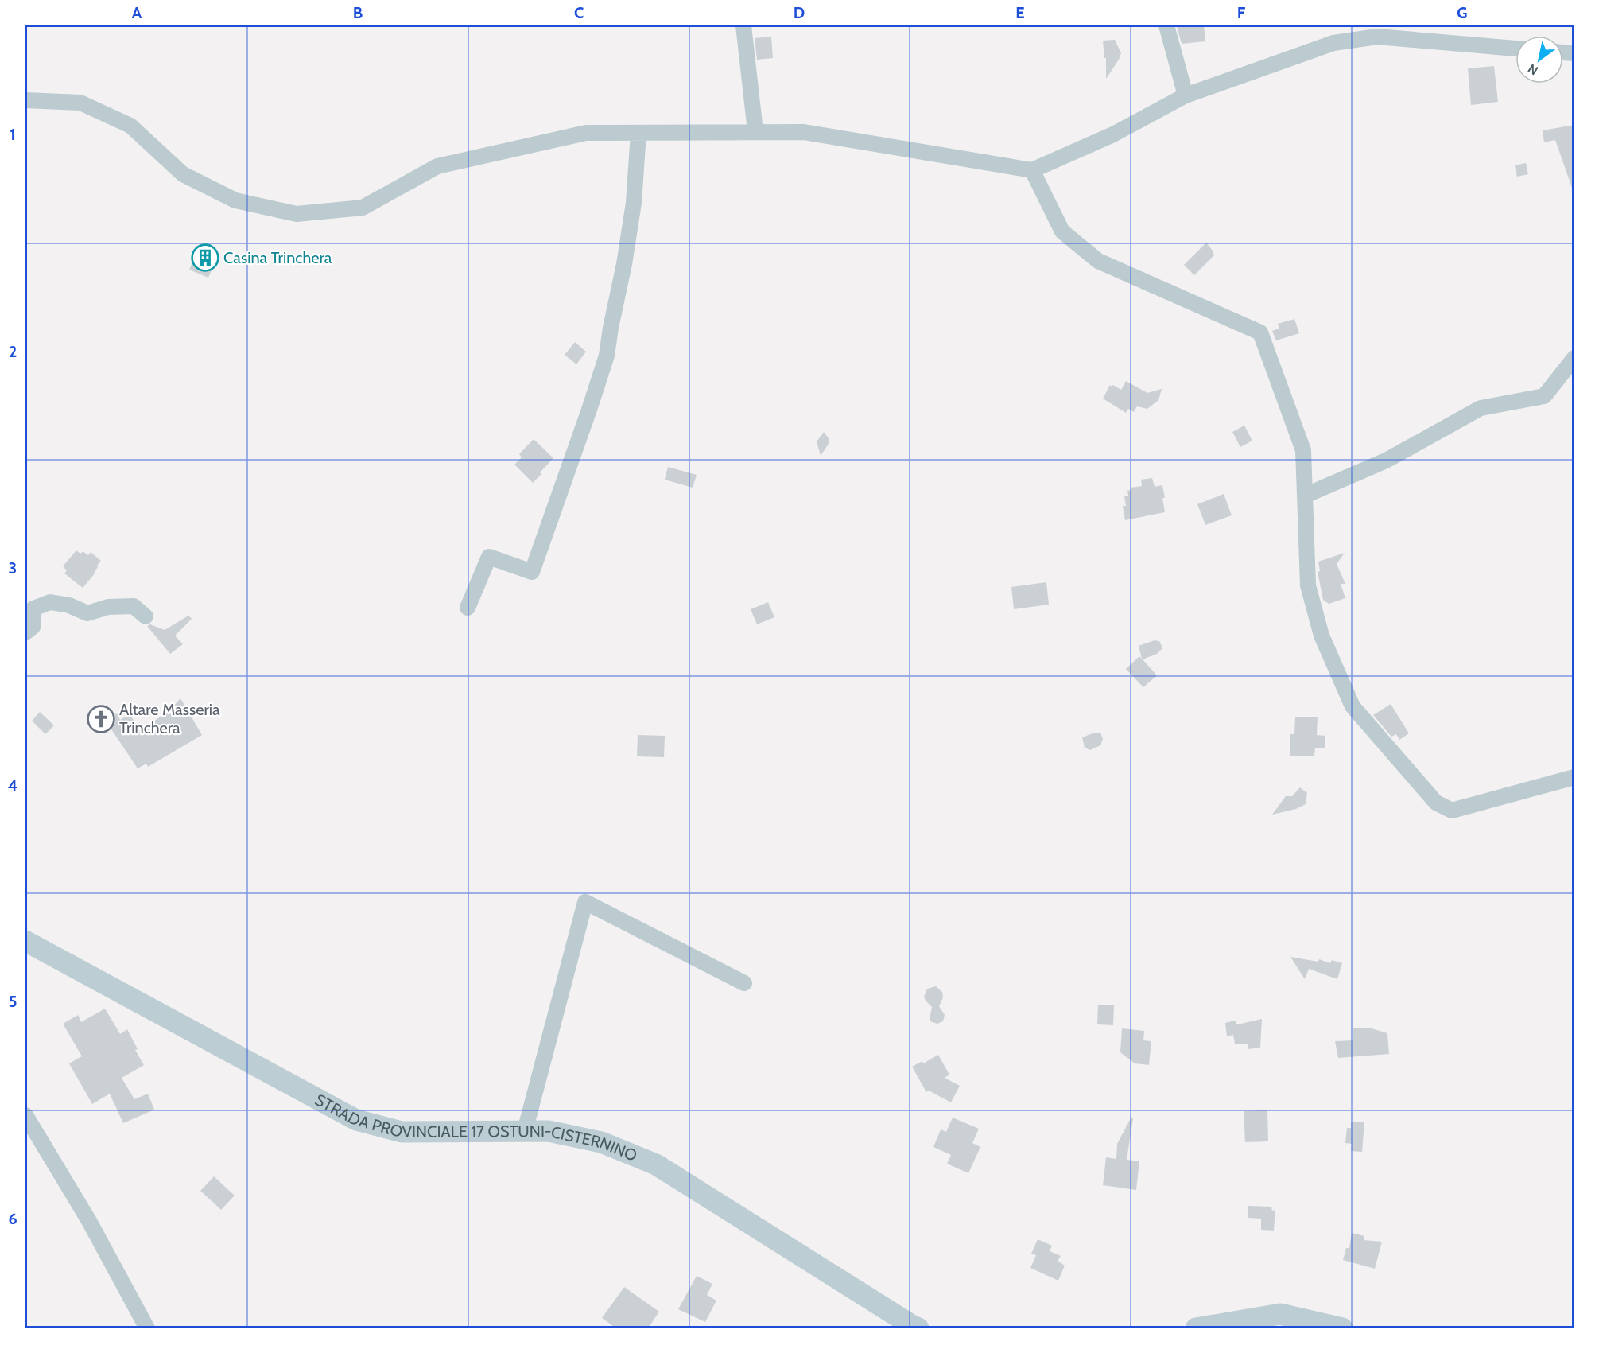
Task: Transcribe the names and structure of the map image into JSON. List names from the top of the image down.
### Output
{
  "streets": {
    "main road": ["STRADA PROVINCIALE 17 OSTUNI-CISTERNINO"]
  },
  "places": {
    "building": ["Casina Trinchera"],
    "church": ["Altare Masseria Trinchera"]
  },
  "north": "bottom left",
  "grid": {
    "columns": [
      "A",
      "B",
      "C",
      "D",
      "E",
      "F",
      "G"
    ],
    "rows": [
      "1",
      "2",
      "3",
      "4",
      "5",
      "6"
    ]
  }
}
